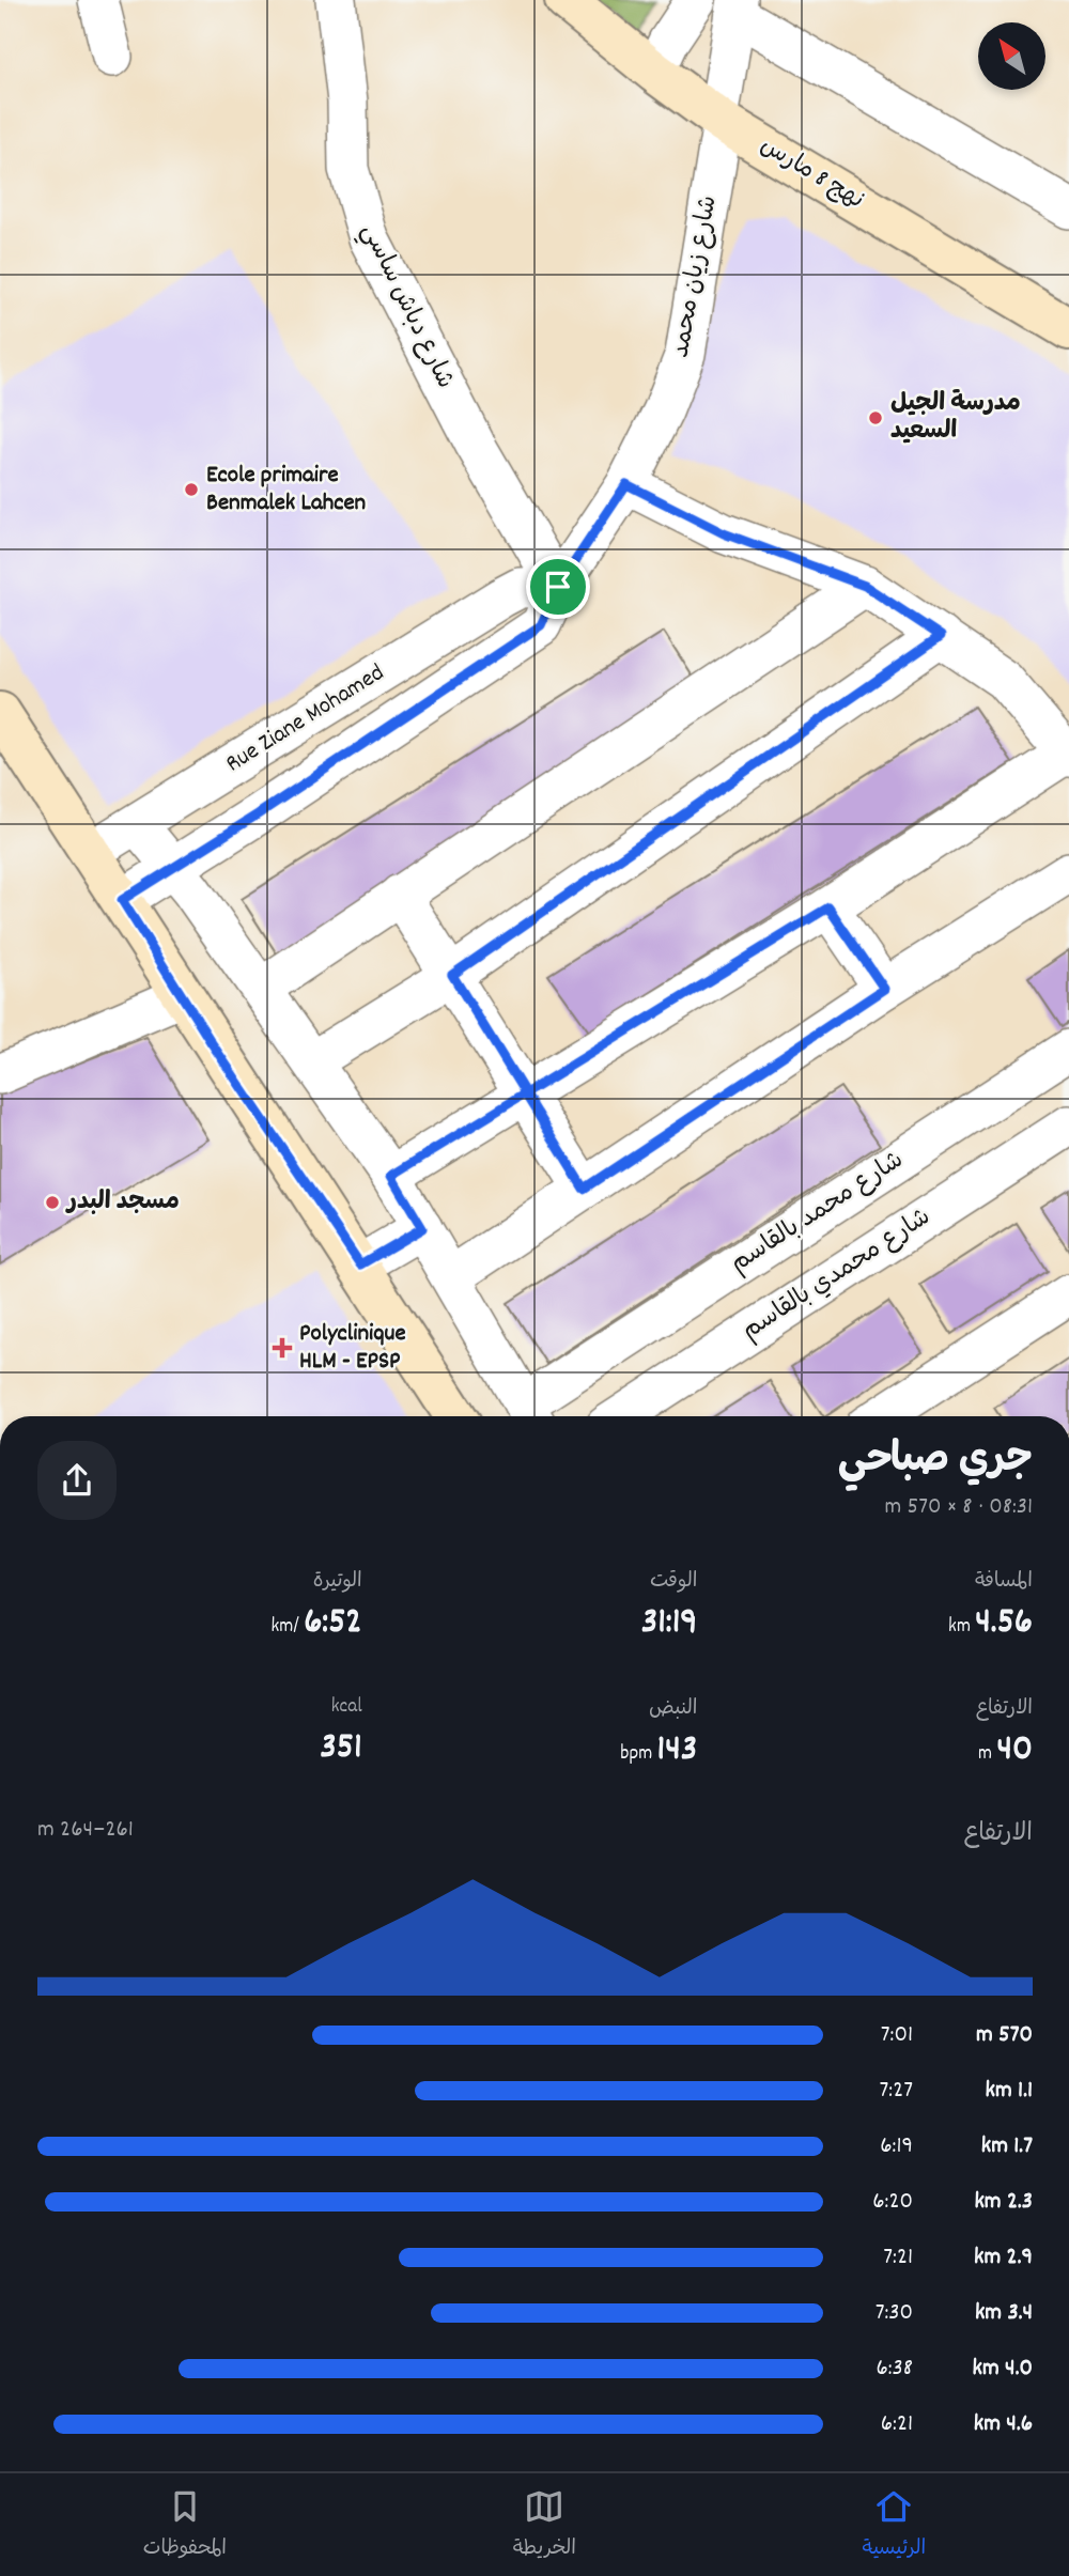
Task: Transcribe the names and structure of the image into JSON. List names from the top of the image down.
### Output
{
  "streets": {
    "street": [
      "نهج 8 مارس",
      "شارع زيان محمد",
      "شارع دباش ساسي",
      "Rue Ziane Mohamed",
      "شارع محمد بالقاسم",
      "شارع محمدي بالقاسم"
    ]
  },
  "crossings": [
    ["نهج 8 مارس", "شارع زيان محمد"],
    ["شارع زيان محمد", "شارع دباش ساسي"],
    ["شارع زيان محمد", "Rue Ziane Mohamed"],
    ["شارع دباش ساسي", "Rue Ziane Mohamed"]
  ],
  "places": {
    "other": ["مدرسة الجيل السعيد", "Ecole primaire Benmalek Lahcen", "مسجد البدر"],
    "health": ["Polyclinique HLM - EPSP"]
  },
  "north": "top left",
  "page": {
    "heading": ["جري صباحي", "08:31 · 8 × 570 m"],
    "stats": [
      ["المسافة", "4.56 km"],
      ["الوقت", "31:19"],
      ["الوتيرة", "6:52 /km"],
      ["الارتفاع", "40 m"],
      ["النبض", "143 bpm"],
      ["kcal", "351"]
    ],
    "chart": ["الارتفاع", "261–264 m"],
    "list": [
      {
        "name": "570 m",
        "note": "7:01"
      },
      {
        "name": "1.1 km",
        "note": "7:27"
      },
      {
        "name": "1.7 km",
        "note": "6:19"
      },
      {
        "name": "2.3 km",
        "note": "6:20"
      },
      {
        "name": "2.9 km",
        "note": "7:21"
      },
      {
        "name": "3.4 km",
        "note": "7:30"
      },
      {
        "name": "4.0 km",
        "note": "6:38"
      },
      {
        "name": "4.6 km",
        "note": "6:21"
      }
    ],
    "tabs": ["الرئيسية", "الخريطة", "المحفوظات"]
  }
}
